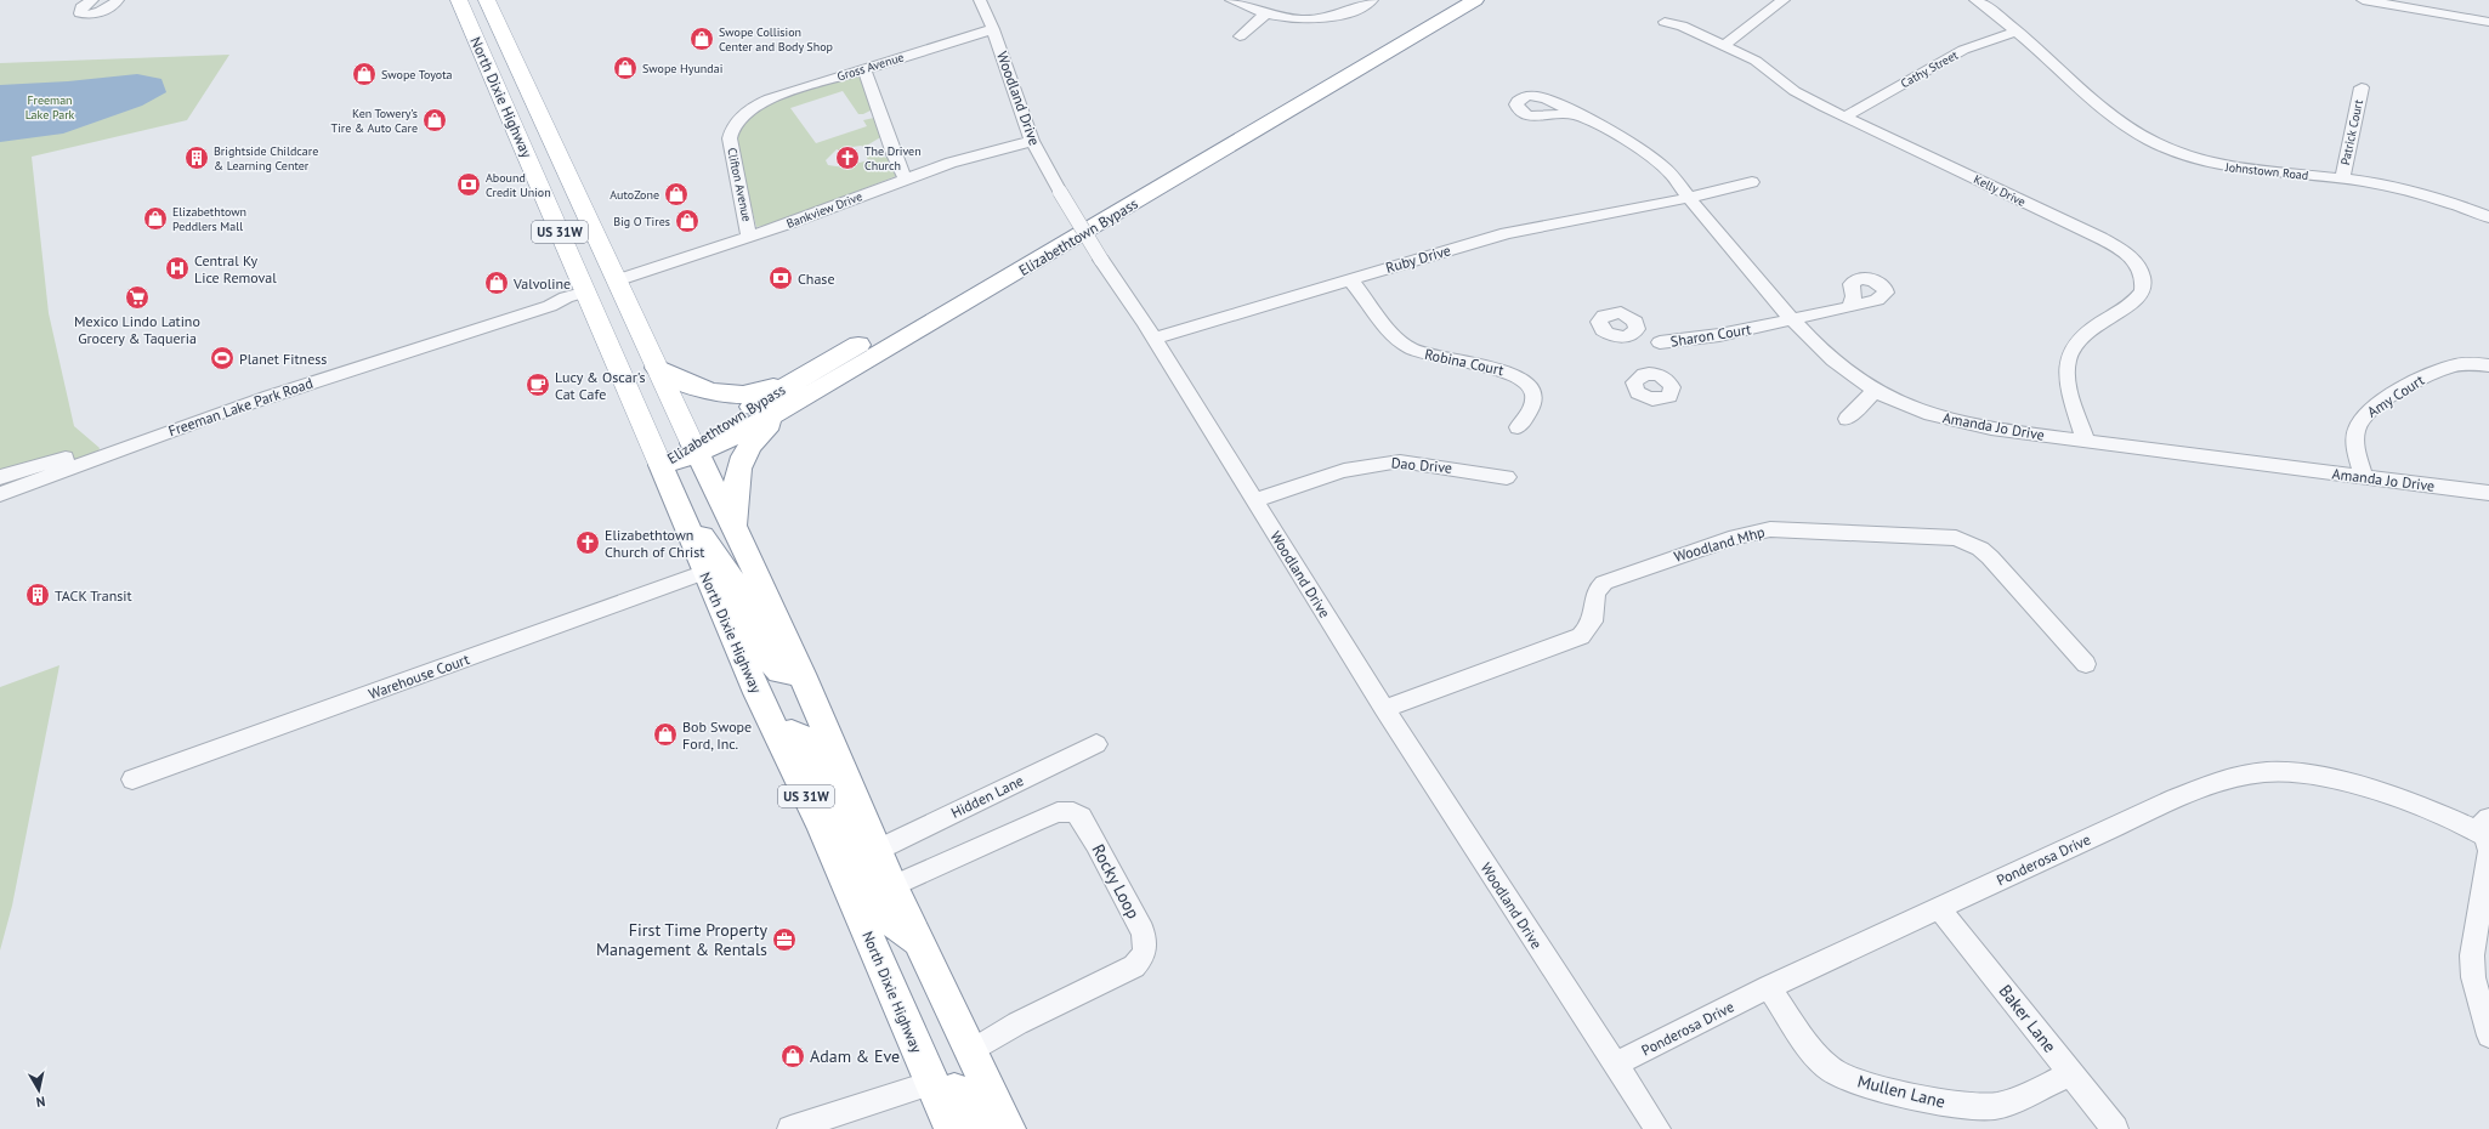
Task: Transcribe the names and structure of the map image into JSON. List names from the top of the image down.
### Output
{
  "streets": {
    "highway": ["North Dixie Highway", "US 31W", "Elizabethtown Bypass"],
    "street": [
      "Gross Avenue",
      "Cathy Street",
      "Woodland Drive",
      "Patrick Court",
      "Johnstown Road",
      "Clifton Avenue",
      "Kelly Drive",
      "Bankview Drive",
      "Ruby Drive",
      "Sharon Court",
      "Robina Court",
      "Amy Court",
      "Freeman Lake Park Road",
      "Amanda Jo Drive",
      "Dao Drive",
      "Woodland Mhp",
      "Warehouse Court",
      "Hidden Lane",
      "Ponderosa Drive",
      "Rocky Loop",
      "Baker Lane",
      "Mullen Lane"
    ]
  },
  "crossings": [
    ["Gross Avenue", "Woodland Drive"],
    ["Gross Avenue", "Clifton Avenue"],
    ["Cathy Street", "Johnstown Road"],
    ["Cathy Street", "Kelly Drive"],
    ["North Dixie Highway", "Bankview Drive"],
    ["North Dixie Highway", "US 31W"],
    ["North Dixie Highway", "Elizabethtown Bypass"],
    ["North Dixie Highway", "Freeman Lake Park Road"],
    ["North Dixie Highway", "Warehouse Court"],
    ["Woodland Drive", "Bankview Drive"],
    ["Woodland Drive", "Ruby Drive"],
    ["Woodland Drive", "Dao Drive"],
    ["Woodland Drive", "Woodland Mhp"],
    ["Woodland Drive", "Ponderosa Drive"],
    ["Patrick Court", "Johnstown Road"],
    ["Clifton Avenue", "Bankview Drive"],
    ["Kelly Drive", "Amanda Jo Drive"],
    ["US 31W", "Elizabethtown Bypass"],
    ["US 31W", "Hidden Lane"],
    ["US 31W", "Rocky Loop"],
    ["Ruby Drive", "Robina Court"],
    ["Ruby Drive", "Amanda Jo Drive"],
    ["Sharon Court", "Amanda Jo Drive"],
    ["Amy Court", "Amanda Jo Drive"],
    ["Ponderosa Drive", "Baker Lane"],
    ["Ponderosa Drive", "Mullen Lane"],
    ["Baker Lane", "Mullen Lane"]
  ],
  "parks": ["Freeman Lake Park"],
  "places": {
    "shop": [
      "Swope Collision Center and Body Shop",
      "Swope Hyundai",
      "Swope Toyota",
      "Ken Towery’s Tire & Auto Care",
      "AutoZone",
      "Elizabethtown Peddlers Mall",
      "Big O Tires",
      "Valvoline",
      "Bob Swope Ford, Inc.",
      "Adam & Eve"
    ],
    "building": ["Brightside Childcare & Learning Center", "TACK Transit"],
    "church": ["The Driven Church", "Elizabethtown Church of Christ"],
    "bank": ["Abound Credit Union", "Chase"],
    "hospital": ["Central Ky Lice Removal"],
    "supermarket": ["Mexico Lindo Latino Grocery & Taqueria"],
    "sports": ["Planet Fitness"],
    "cafe": ["Lucy & Oscar's Cat Cafe"],
    "office": ["First Time Property Management & Rentals"]
  },
  "north": "bottom"
}
